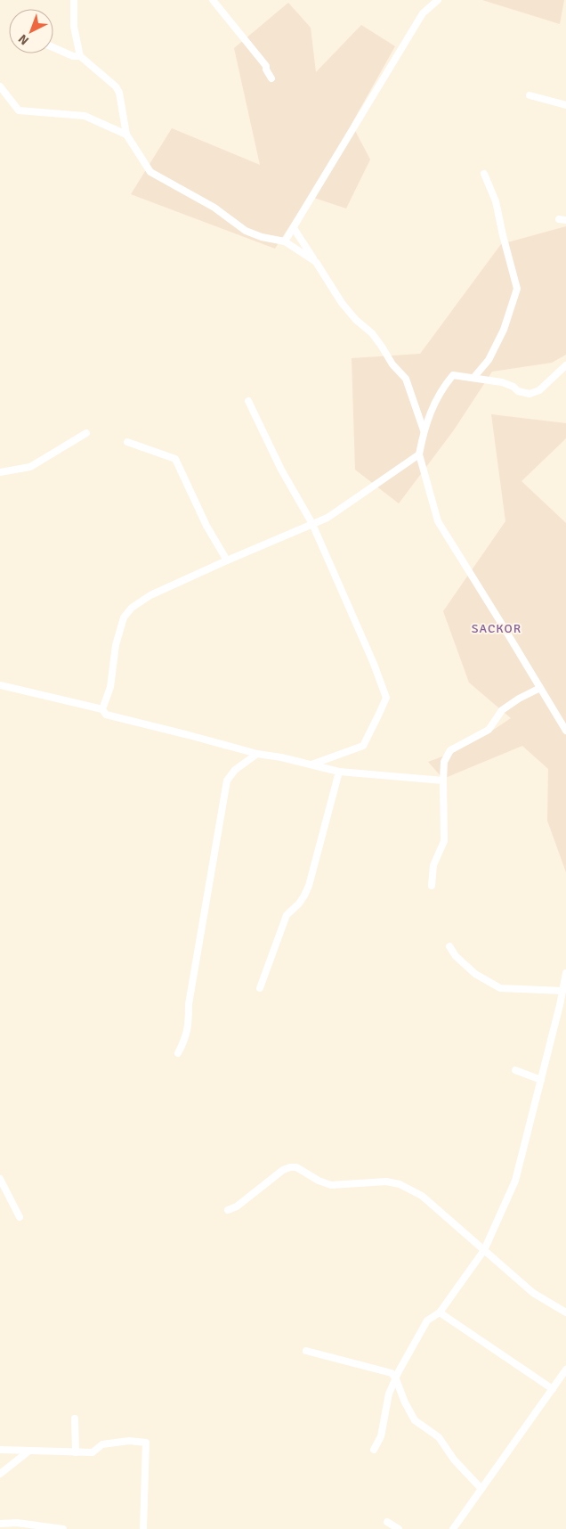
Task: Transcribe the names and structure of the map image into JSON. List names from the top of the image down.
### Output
{
  "districts": ["SACKOR"],
  "north": "bottom left"
}
